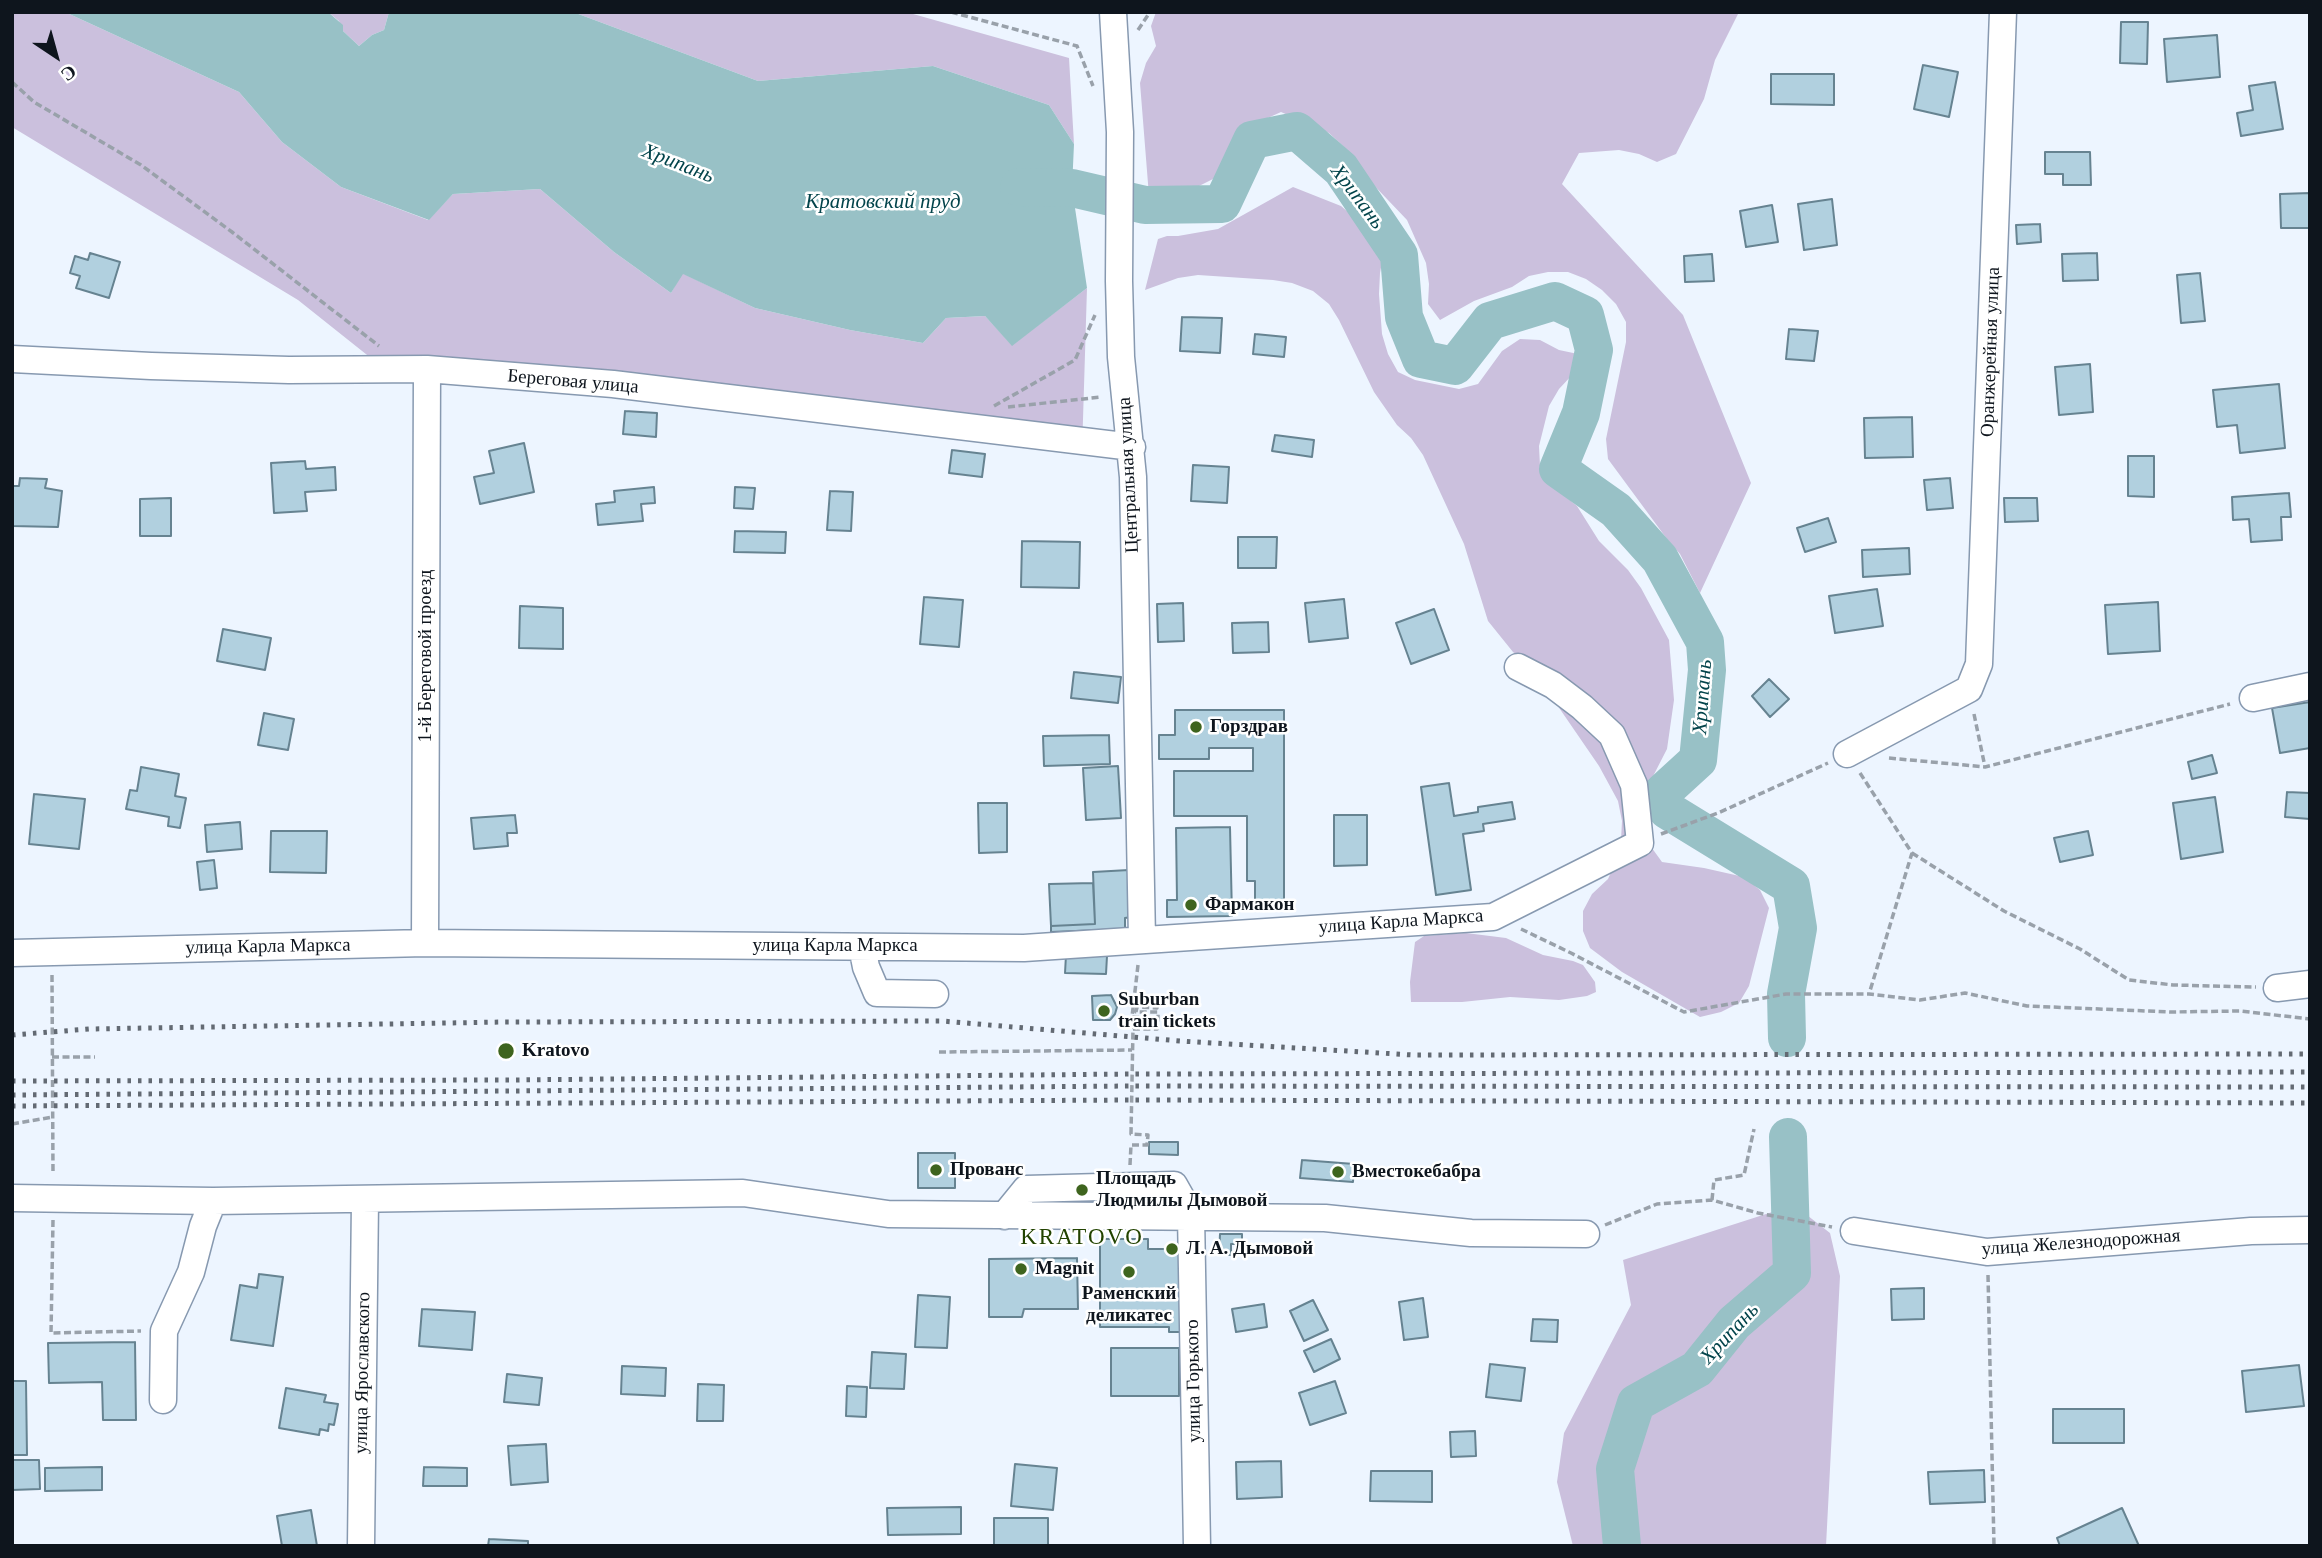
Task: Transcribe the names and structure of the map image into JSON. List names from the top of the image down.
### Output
{
  "streets": {
    "street": [
      "Оранжерейная улица",
      "Береговая улица",
      "Центральная улица",
      "1-й Береговой проезд",
      "улица Карла Маркса",
      "улица Железнодорожная",
      "улица Ярославского",
      "улица Горького"
    ]
  },
  "crossings": [
    ["Береговая улица", "Центральная улица"],
    ["Береговая улица", "1-й Береговой проезд"],
    ["Центральная улица", "улица Карла Маркса"],
    ["1-й Береговой проезд", "улица Карла Маркса"]
  ],
  "districts": ["KRATOVO"],
  "water": ["Хрипань", "Кратовский пруд"],
  "places": [
    "Горздрав",
    "Фармакон",
    "Suburban train tickets",
    "Kratovo",
    "Прованс",
    "Вместокебабра",
    "Площадь Людмилы Дымовой",
    "Л. А. Дымовой",
    "Magnit",
    "Раменский деликатес"
  ],
  "north": "bottom right"
}
